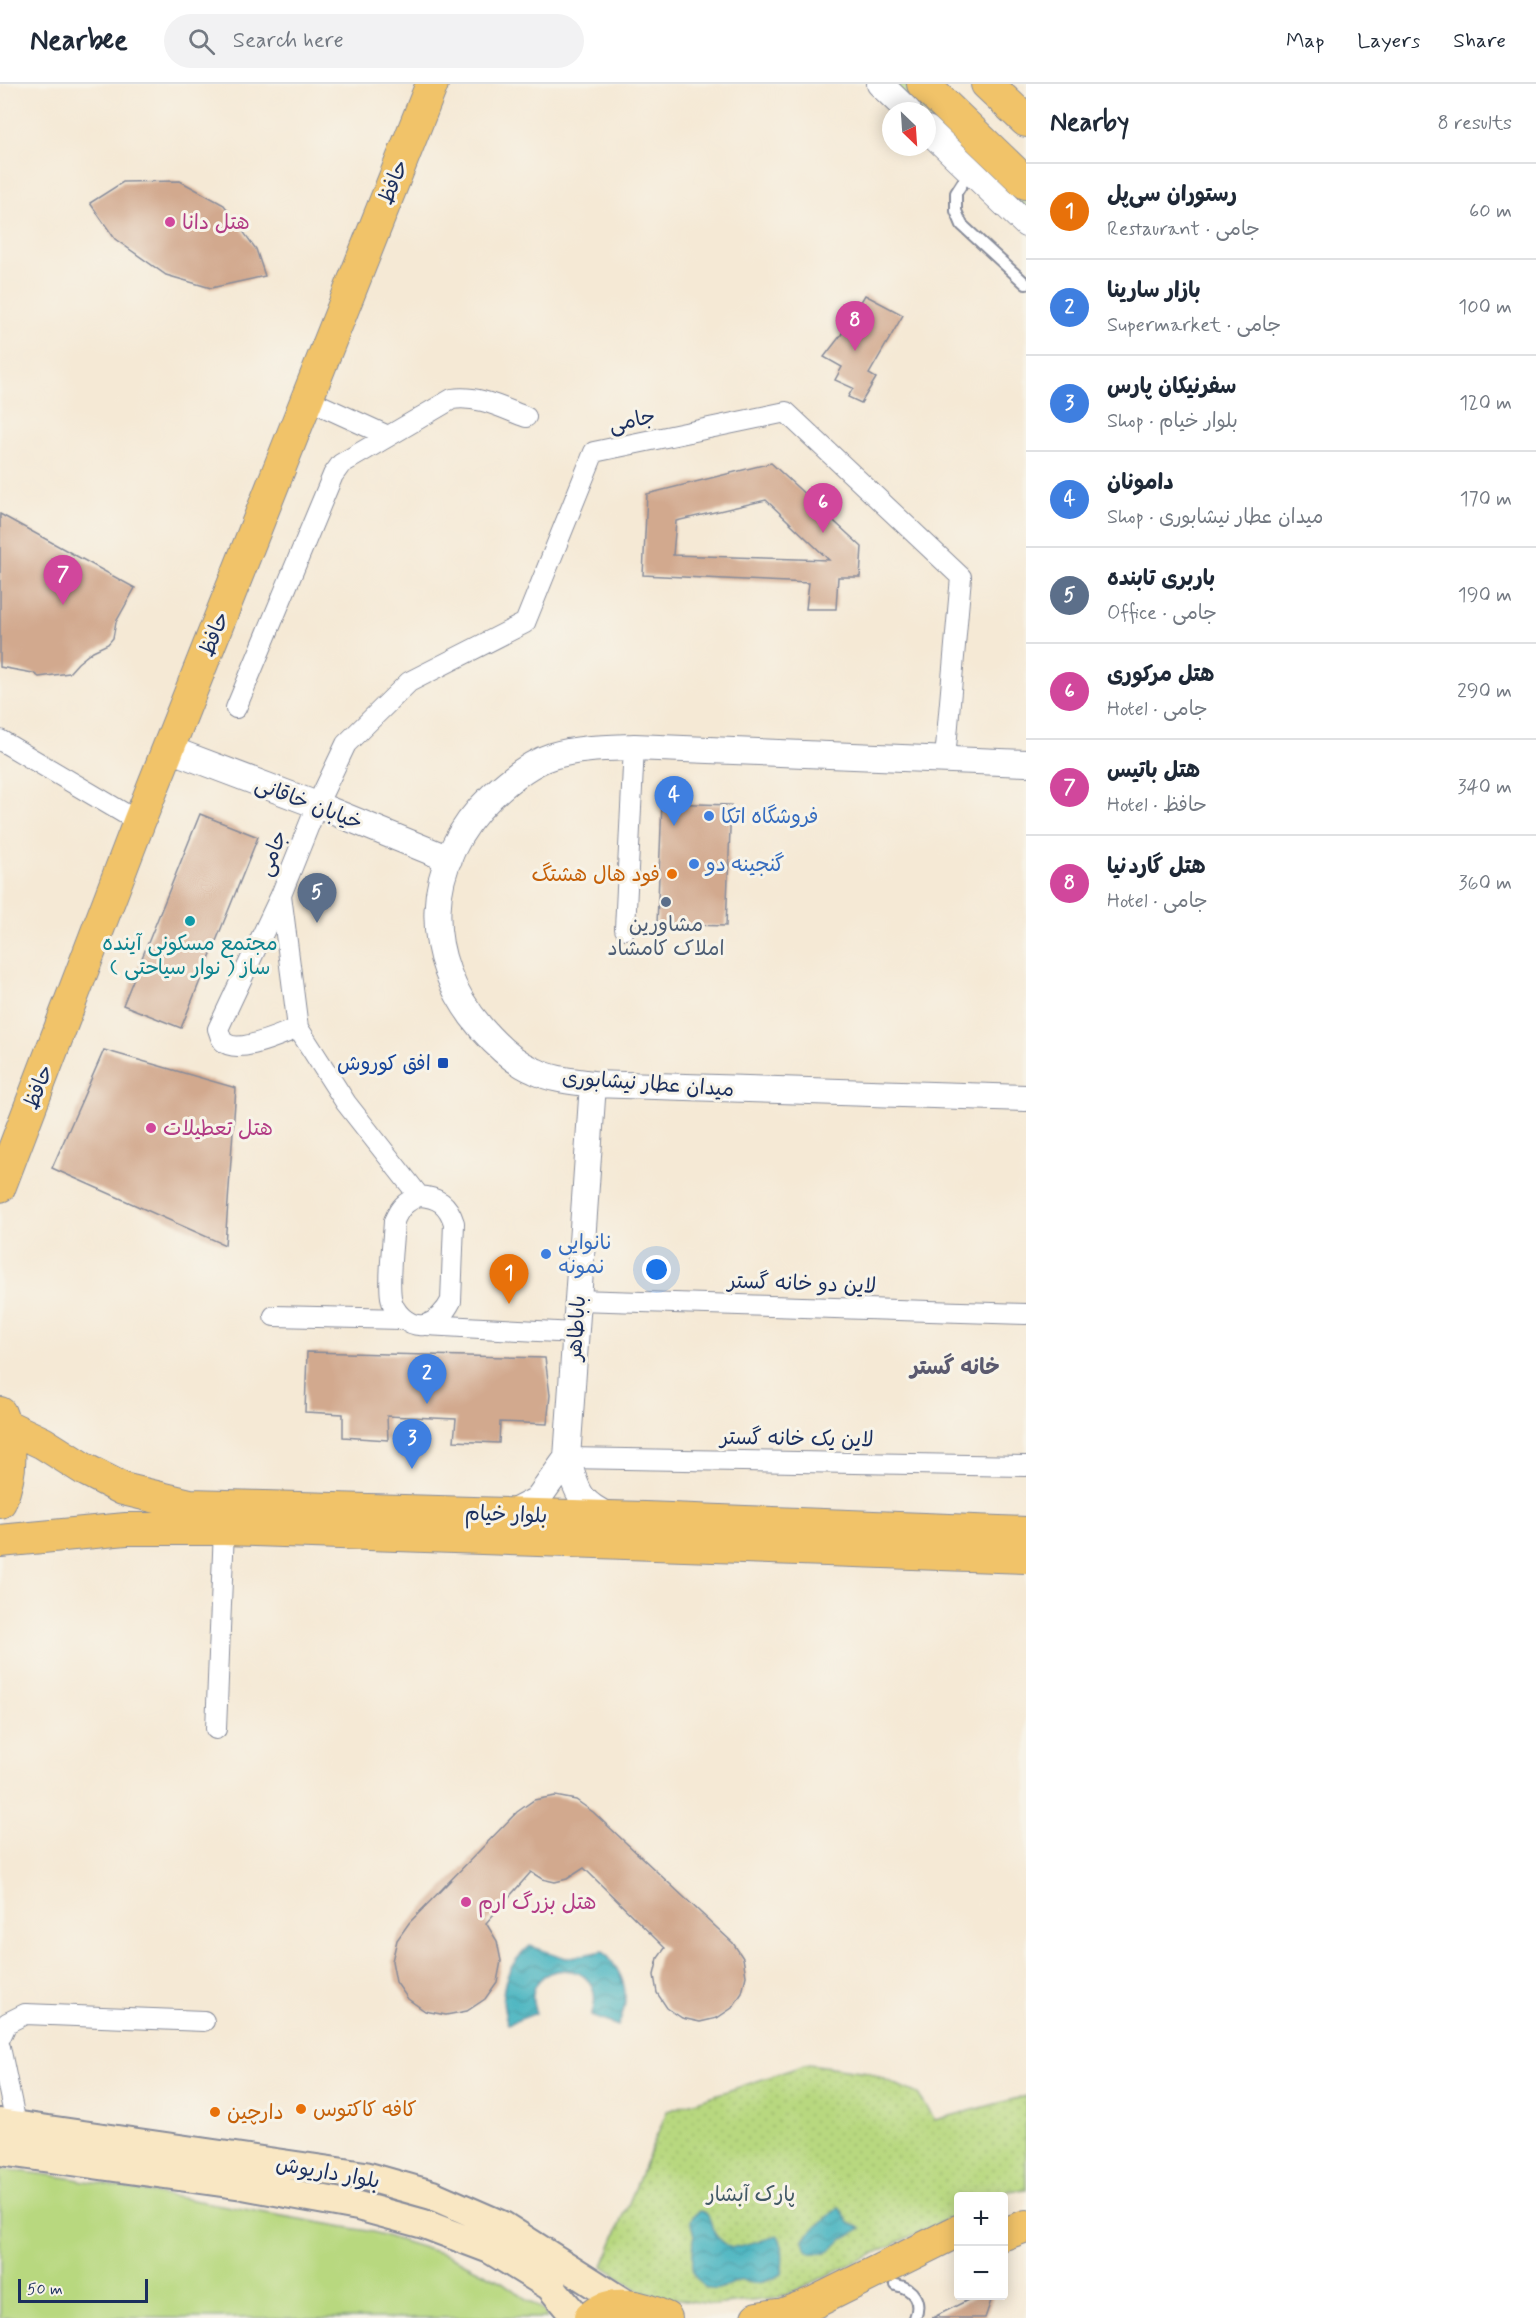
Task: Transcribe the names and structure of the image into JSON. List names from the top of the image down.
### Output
{
  "streets": {
    "main road": ["حافظ", "بلوار خیام", "بلوار داریوش"],
    "street": [
      "جامی",
      "خیابان خاقانی",
      "میدان عطار نیشابوری",
      "لاین دو خانه گستر",
      "باباطاهر",
      "لاین یک خانه گستر"
    ]
  },
  "crossings": [
    ["حافظ", "خیابان خاقانی"],
    ["جامی", "خیابان خاقانی"],
    ["جامی", "میدان عطار نیشابوری"],
    ["خیابان خاقانی", "میدان عطار نیشابوری"],
    ["میدان عطار نیشابوری", "باباطاهر"],
    ["لاین دو خانه گستر", "باباطاهر"],
    ["باباطاهر", "لاین یک خانه گستر"],
    ["باباطاهر", "بلوار خیام"]
  ],
  "districts": ["خانه گستر"],
  "parks": ["پارک آبشار"],
  "places": {
    "other": [
      "هتل دانا",
      "فروشگاه اتکا",
      "گنجینه دو",
      "فود هال هشتگ",
      "مشاورین املاک کامشاد",
      "مجتمع مسکونی آینده ساز ( نوار سیاحتی )",
      "هتل تعطیلات",
      "نانوایی نمونه",
      "هتل بزرگ ارم",
      "کافه کاکتوس",
      "دارچین"
    ],
    "transit": ["افق کوروش"]
  },
  "scale_bar": "50 m",
  "north": "bottom right",
  "page": {
    "header": "Nearbee",
    "search": "Search here",
    "nav": ["Map", "Layers", "Share"],
    "heading": ["Nearby", "8 results"],
    "list": [
      {
        "mark": "1",
        "name": "رستوران سی‌پل",
        "note": "Restaurant · جامی",
        "value": "60 m"
      },
      {
        "mark": "2",
        "name": "بازار سارینا",
        "note": "Supermarket · جامی",
        "value": "100 m"
      },
      {
        "mark": "3",
        "name": "سفرنیکان پارس",
        "note": "Shop · بلوار خیام",
        "value": "120 m"
      },
      {
        "mark": "4",
        "name": "دامونان",
        "note": "Shop · میدان عطار نیشابوری",
        "value": "170 m"
      },
      {
        "mark": "5",
        "name": "باربری تابنده",
        "note": "Office · جامی",
        "value": "190 m"
      },
      {
        "mark": "6",
        "name": "هتل مرکوری",
        "note": "Hotel · جامی",
        "value": "290 m"
      },
      {
        "mark": "7",
        "name": "هتل باتیس",
        "note": "Hotel · حافظ",
        "value": "340 m"
      },
      {
        "mark": "8",
        "name": "هتل گاردنیا",
        "note": "Hotel · جامی",
        "value": "360 m"
      }
    ],
    "pins": [
      "8",
      "6",
      "7",
      "4",
      "5",
      "1",
      "2",
      "3"
    ],
    "map_buttons": ["+", "−"],
    "scale": "50 m"
  }
}
